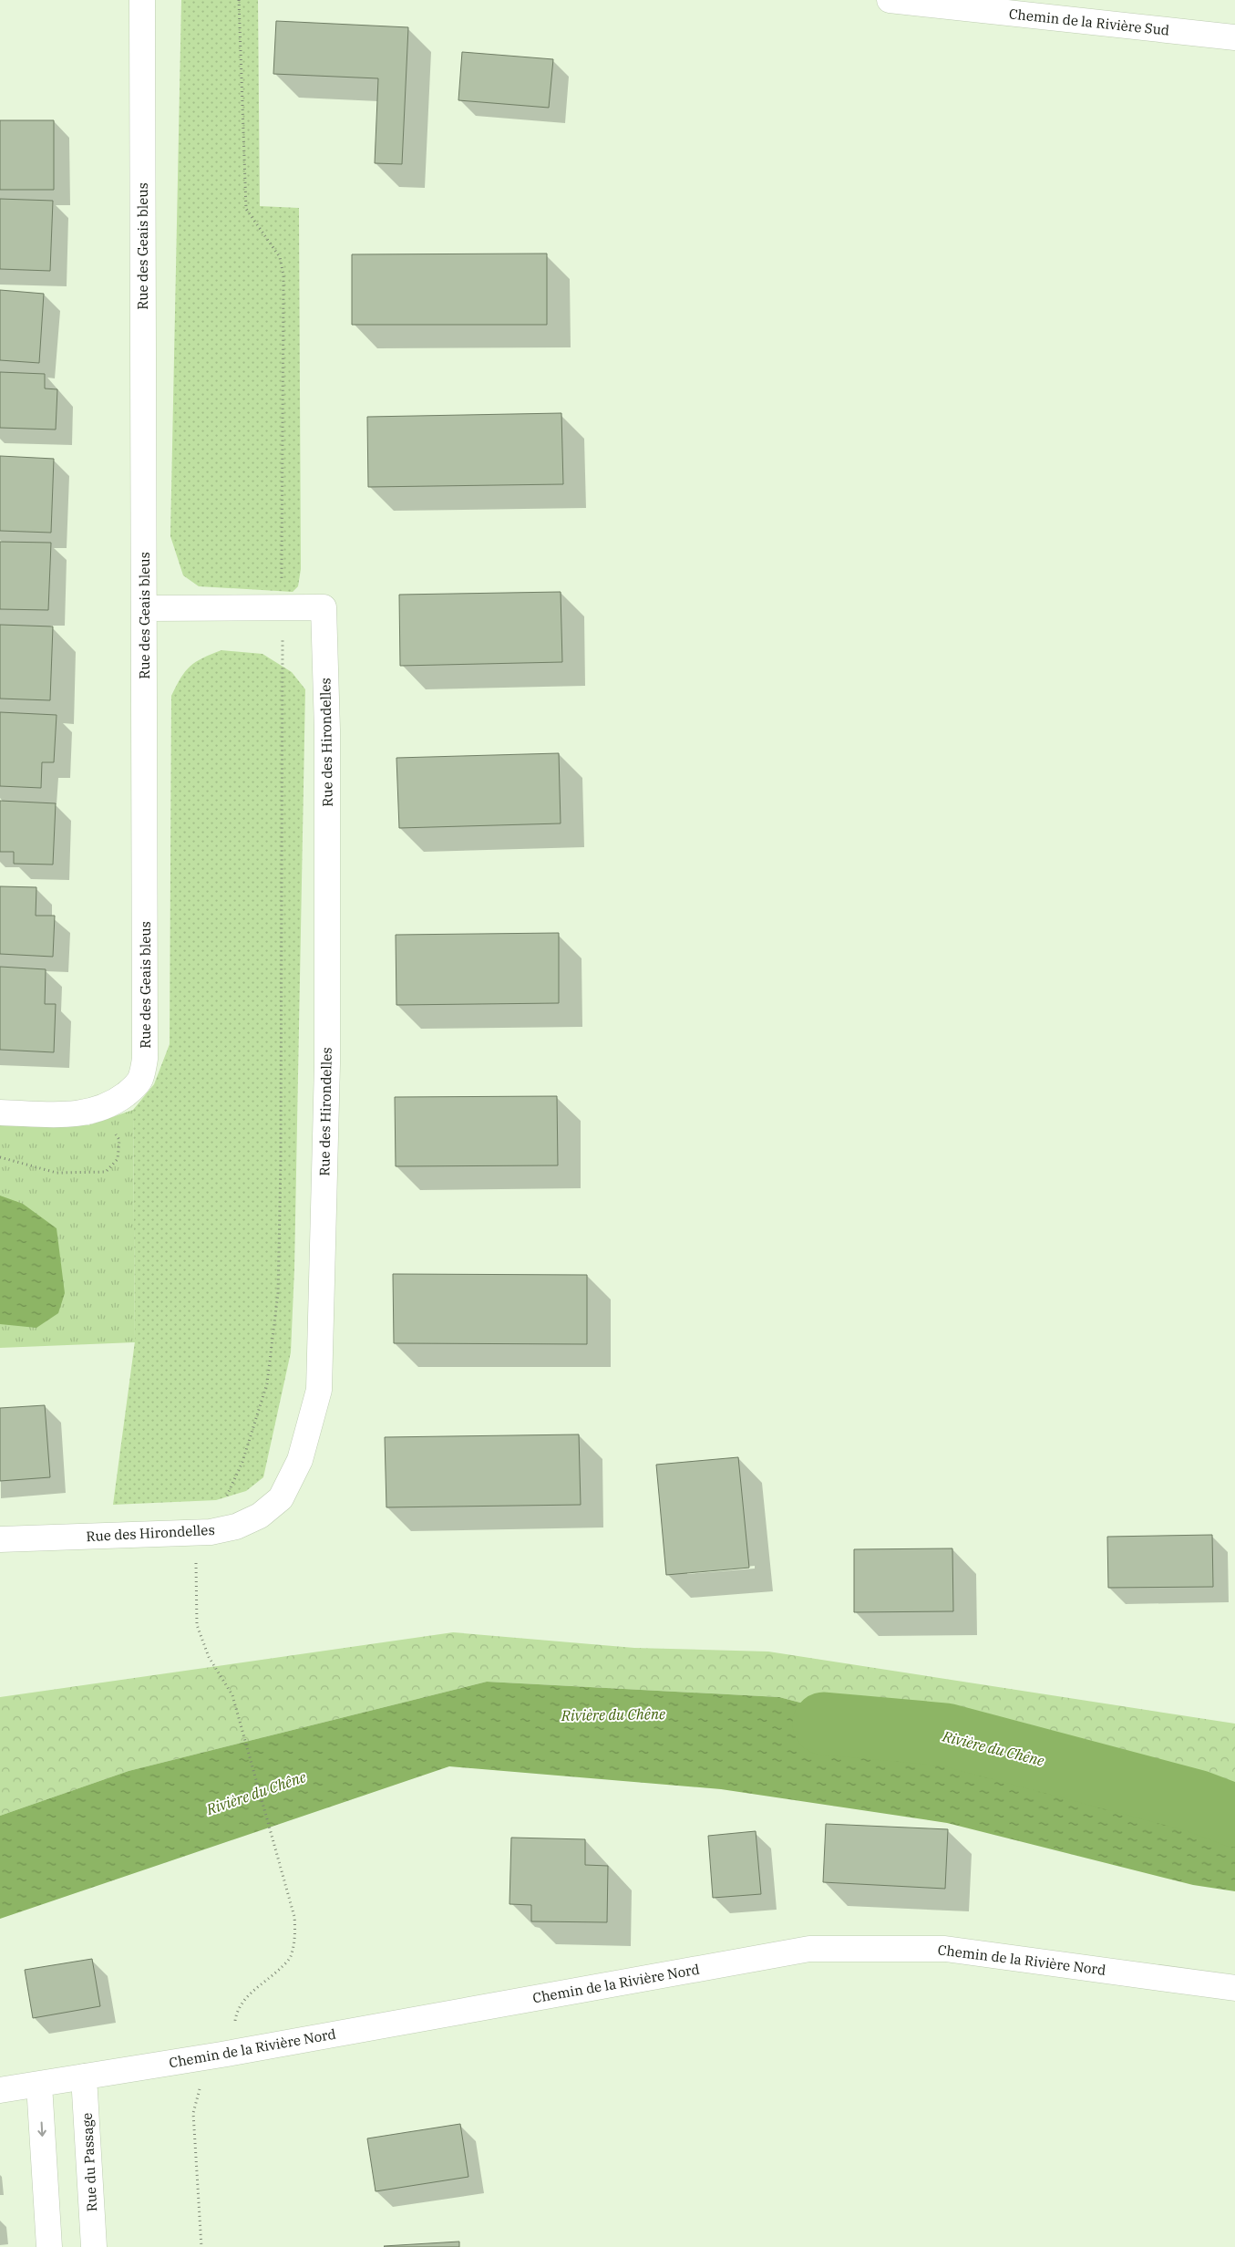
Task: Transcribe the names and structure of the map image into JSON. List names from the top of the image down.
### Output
{
  "streets": {
    "street": [
      "Chemin de la Rivière Sud",
      "Rue des Geais bleus",
      "Rue des Hirondelles",
      "Chemin de la Rivière Nord",
      "Rue du Passage"
    ]
  },
  "crossings": [
    ["Rue des Geais bleus", "Rue des Hirondelles"],
    ["Chemin de la Rivière Nord", "Rue du Passage"]
  ],
  "water": ["Rivière du Chêne"]
}
